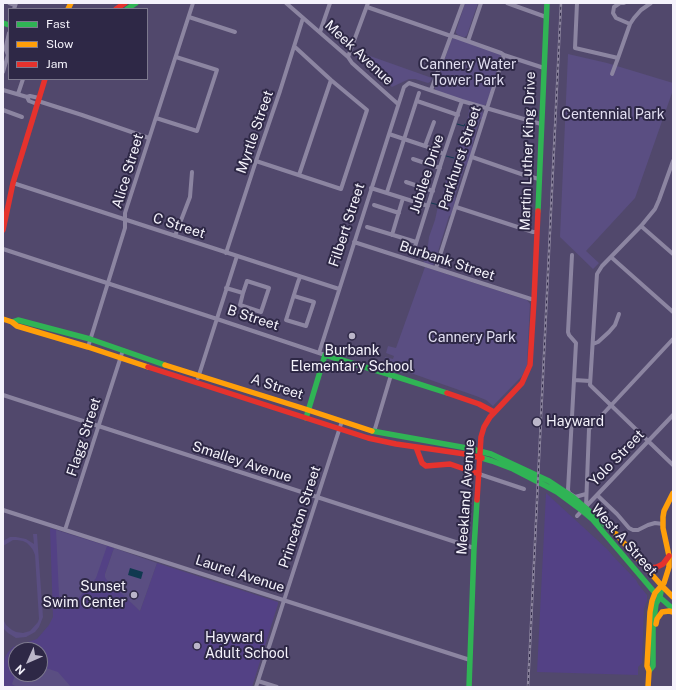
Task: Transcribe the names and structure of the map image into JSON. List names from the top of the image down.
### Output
{
  "streets": {
    "main road": [
      "Martin Luther King Drive",
      "B Street",
      "A Street",
      "Meekland Avenue",
      "West A Street"
    ],
    "street": [
      "Meek Avenue",
      "Myrtle Street",
      "Parkhurst Street",
      "Alice Street",
      "Jubilee Drive",
      "Filbert Street",
      "C Street",
      "Burbank Street",
      "Flagg Street",
      "Yolo Street",
      "Smalley Avenue",
      "Princeton Street",
      "Laurel Avenue"
    ]
  },
  "crossings": [
    ["Meek Avenue", "Myrtle Street"],
    ["Meek Avenue", "Filbert Street"],
    ["Myrtle Street", "C Street"],
    ["Martin Luther King Drive", "Burbank Street"],
    ["Martin Luther King Drive", "Meekland Avenue"],
    ["Parkhurst Street", "Burbank Street"],
    ["Alice Street", "C Street"],
    ["Alice Street", "B Street"],
    ["Alice Street", "A Street"],
    ["Filbert Street", "C Street"],
    ["Filbert Street", "Burbank Street"],
    ["Filbert Street", "B Street"],
    ["Burbank Street", "Meekland Avenue"],
    ["B Street", "Meekland Avenue"],
    ["A Street", "Flagg Street"],
    ["A Street", "Princeton Street"],
    ["A Street", "West A Street"],
    ["Flagg Street", "Smalley Avenue"],
    ["Flagg Street", "Laurel Avenue"],
    ["Smalley Avenue", "Meekland Avenue"],
    ["Smalley Avenue", "Princeton Street"],
    ["Meekland Avenue", "Laurel Avenue"],
    ["Princeton Street", "Laurel Avenue"]
  ],
  "parks": ["Cannery Water Tower Park", "Centennial Park", "Cannery Park"],
  "places": [
    "Burbank Elementary School",
    "Hayward",
    "Sunset Swim Center",
    "Hayward Adult School"
  ],
  "legend": ["Fast", "Slow", "Jam"],
  "north": "bottom left"
}
